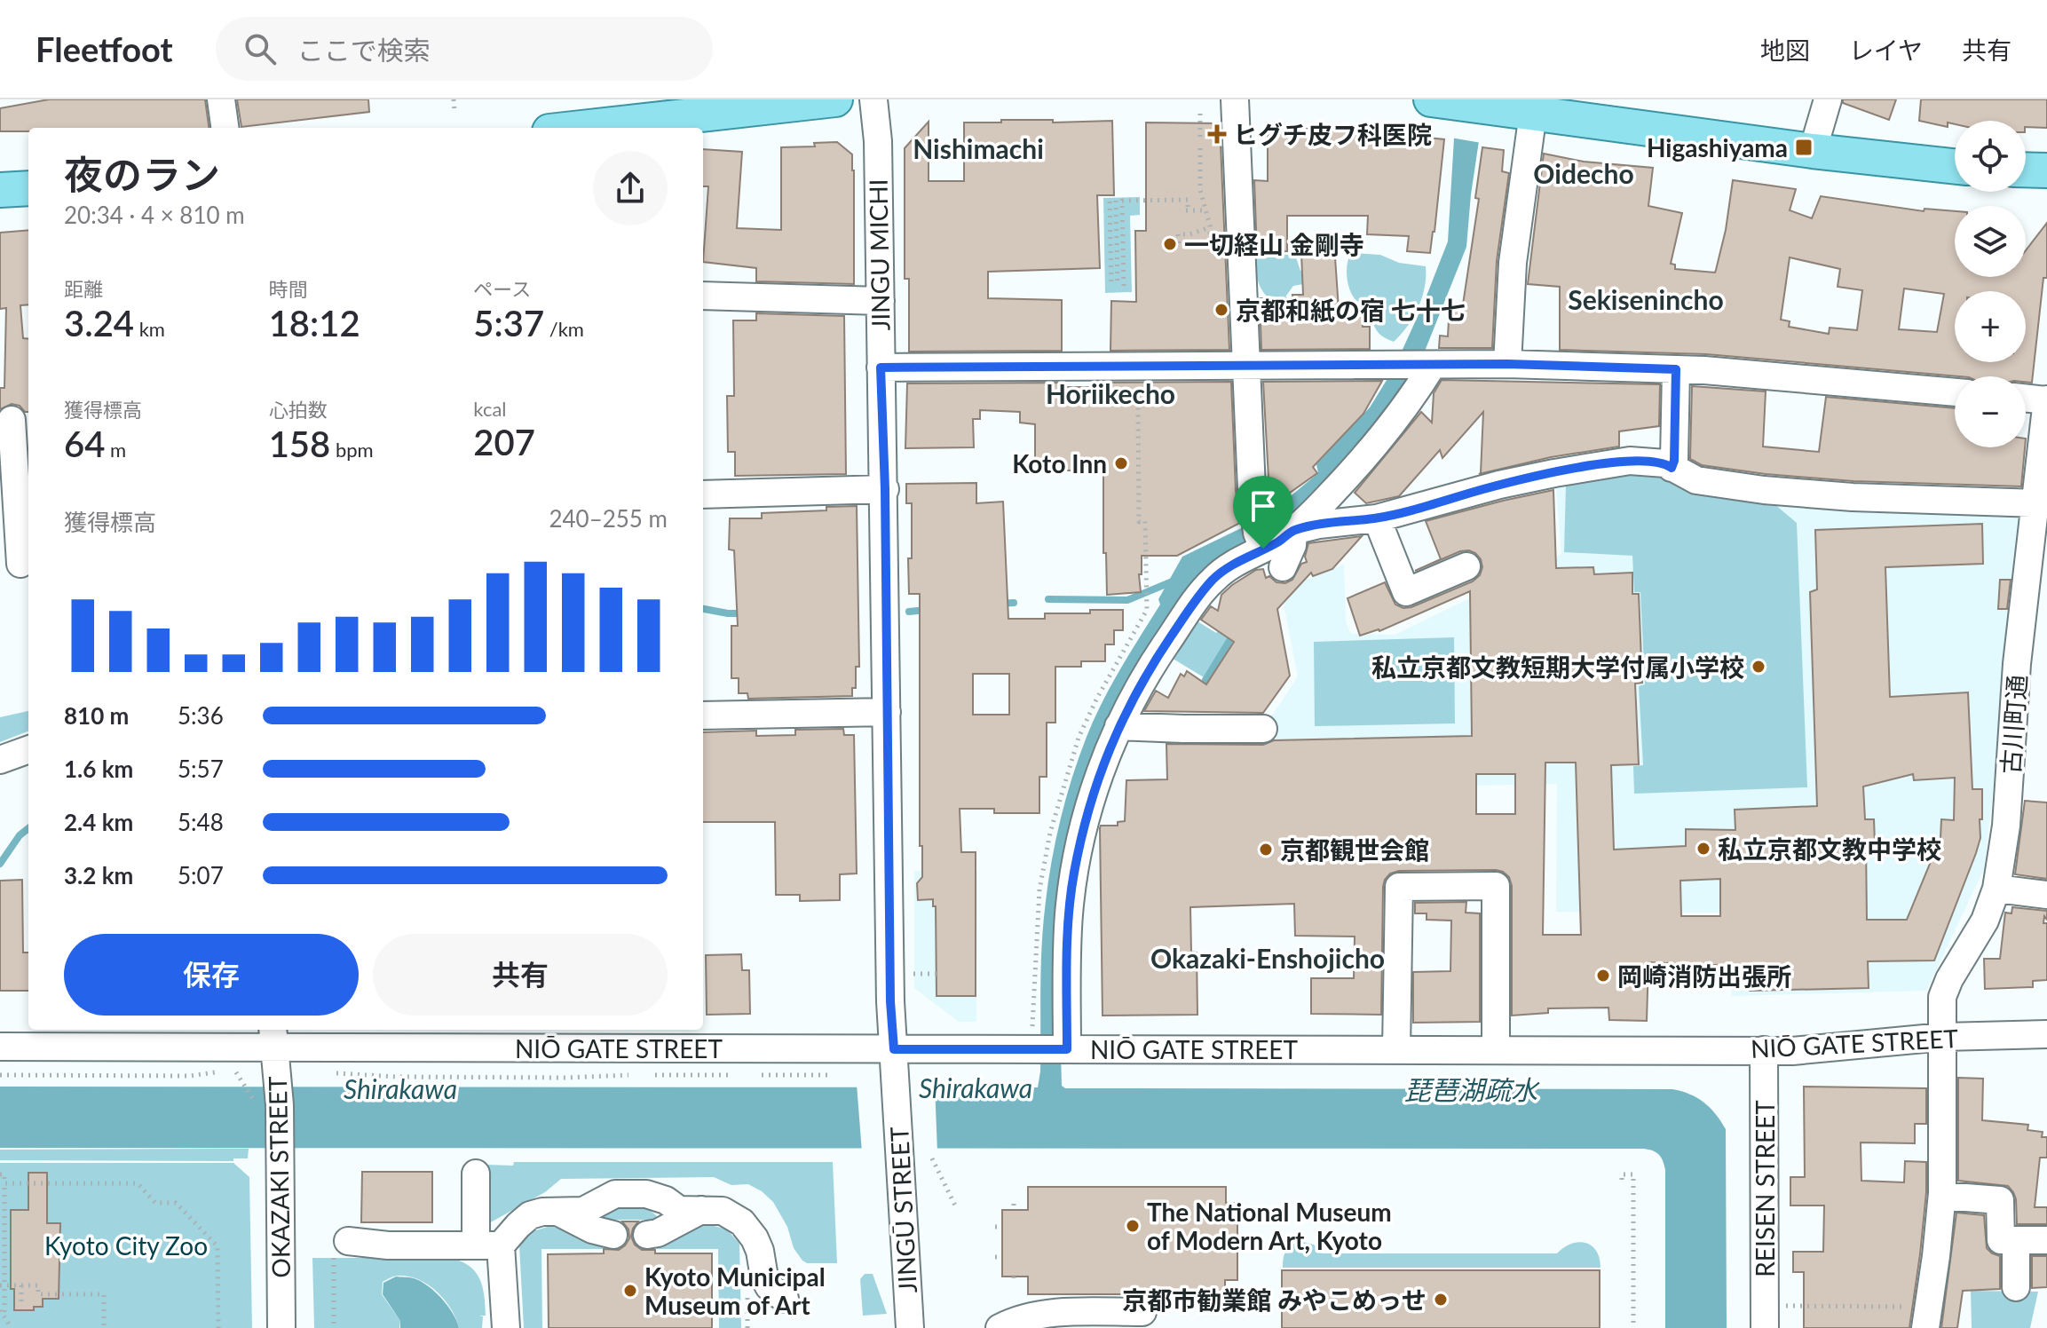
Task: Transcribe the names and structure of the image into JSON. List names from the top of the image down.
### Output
{
  "streets": {
    "street": [
      "JINGU MICHI",
      "古川町通",
      "NIŌ GATE STREET",
      "OKAZAKI STREET",
      "REISEN STREET",
      "JINGŪ STREET"
    ]
  },
  "crossings": [
    ["JINGU MICHI", "NIŌ GATE STREET"],
    ["JINGU MICHI", "JINGŪ STREET"],
    ["古川町通", "NIŌ GATE STREET"],
    ["NIŌ GATE STREET", "OKAZAKI STREET"],
    ["NIŌ GATE STREET", "REISEN STREET"],
    ["NIŌ GATE STREET", "JINGŪ STREET"]
  ],
  "districts": [
    "Nishimachi",
    "Oidecho",
    "Sekisenincho",
    "Horiikecho",
    "Okazaki-Enshojicho"
  ],
  "water": ["Shirakawa", "琵琶湖疏水"],
  "parks": ["Kyoto City Zoo"],
  "places": {
    "health": ["ヒグチ皮フ科医院"],
    "transit": ["Higashiyama"],
    "other": [
      "一切経山 金剛寺",
      "京都和紙の宿 七十七",
      "Koto Inn",
      "私立京都文教短期大学付属小学校",
      "私立京都文教中学校",
      "京都観世会館",
      "岡崎消防出張所",
      "The National Museum of Modern Art, Kyoto",
      "Kyoto Municipal Museum of Art",
      "京都市勧業館 みやこめっせ"
    ]
  },
  "page": {
    "header": "Fleetfoot",
    "search": "ここで検索",
    "nav": ["地図", "レイヤ", "共有"],
    "map_buttons": ["+", "−"],
    "heading": ["夜のラン", "20:34 · 4 × 810 m"],
    "stats": [
      ["距離", "3.24 km"],
      ["時間", "18:12"],
      ["ペース", "5:37 /km"],
      ["獲得標高", "64 m"],
      ["心拍数", "158 bpm"],
      ["kcal", "207"]
    ],
    "chart": ["獲得標高", "240–255 m"],
    "list": [
      {
        "name": "810 m",
        "note": "5:36"
      },
      {
        "name": "1.6 km",
        "note": "5:57"
      },
      {
        "name": "2.4 km",
        "note": "5:48"
      },
      {
        "name": "3.2 km",
        "note": "5:07"
      }
    ],
    "buttons": ["保存", "共有"]
  }
}
